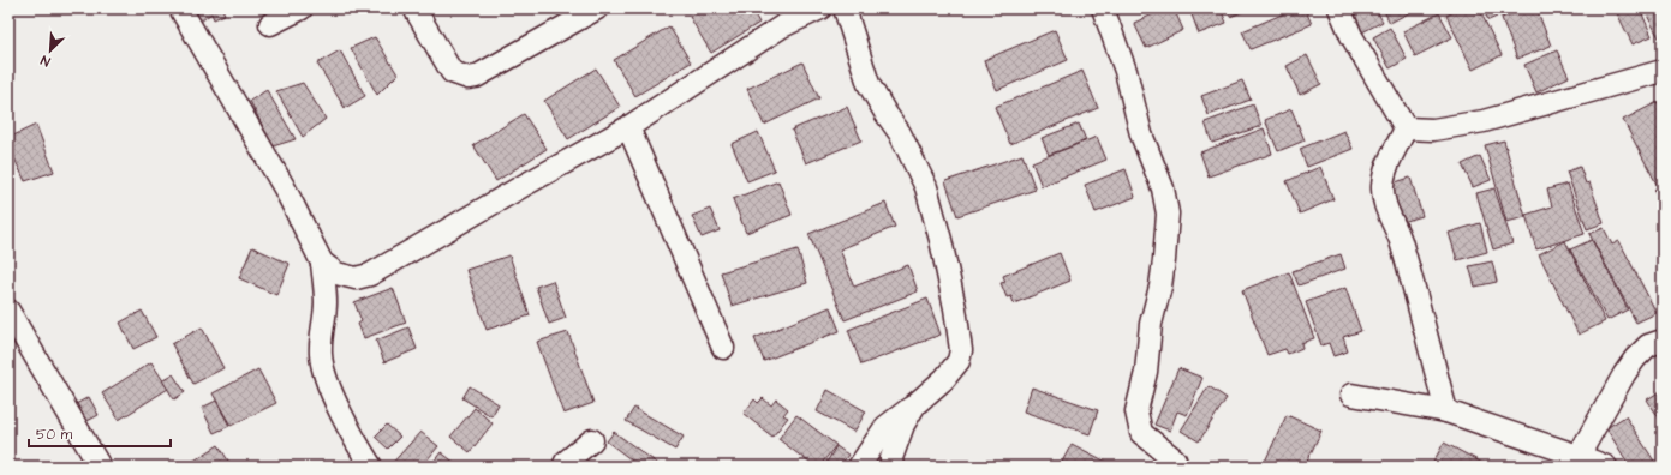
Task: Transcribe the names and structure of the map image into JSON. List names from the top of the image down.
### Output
{
  "scale_bar": "50 m",
  "north": "bottom left"
}
